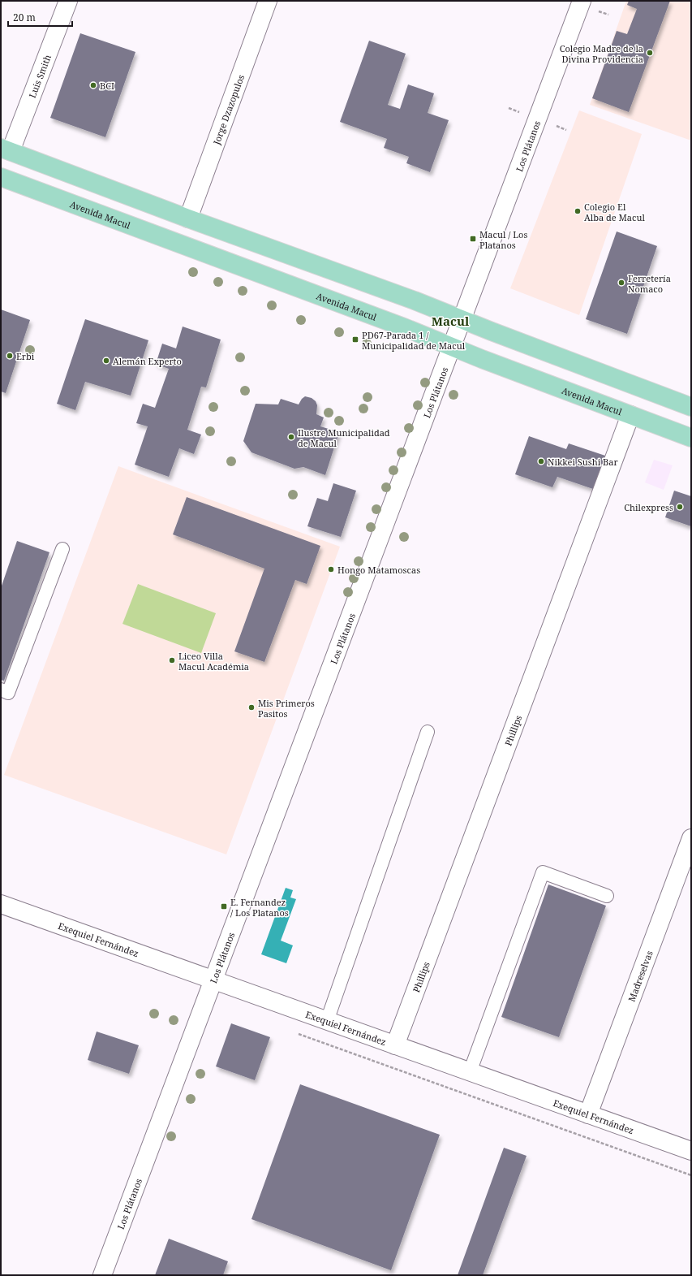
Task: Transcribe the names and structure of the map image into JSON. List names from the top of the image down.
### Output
{
  "streets": {
    "main road": ["Avenida Macul"],
    "street": [
      "Luis Smith",
      "Jorge Dzazopulos",
      "Los Plátanos",
      "Phillips",
      "Exequiel Fernández",
      "Madreselvas"
    ]
  },
  "crossings": [
    ["Los Plátanos", "Avenida Macul"],
    ["Los Plátanos", "Exequiel Fernández"],
    ["Avenida Macul", "Phillips"],
    ["Phillips", "Exequiel Fernández"],
    ["Exequiel Fernández", "Madreselvas"]
  ],
  "districts": ["Macul"],
  "places": {
    "other": [
      "Colegio Madre de la Divina Providencia",
      "BCI",
      "Colegio El Alba de Macul",
      "Ferretería Nomaco",
      "Erbi",
      "Alemán Experto",
      "Ilustre Municipalidad de Macul",
      "Nikkei Sushi Bar",
      "Chilexpress",
      "Hongo Matamoscas",
      "Liceo Villa Macul Académia",
      "Mis Primeros Pasitos"
    ],
    "transit": ["Macul / Los Platanos", "PD67-Parada 1 / Municipalidad de Macul", "E. Fernandez / Los Platanos"]
  },
  "scale_bar": "20 m"
}
